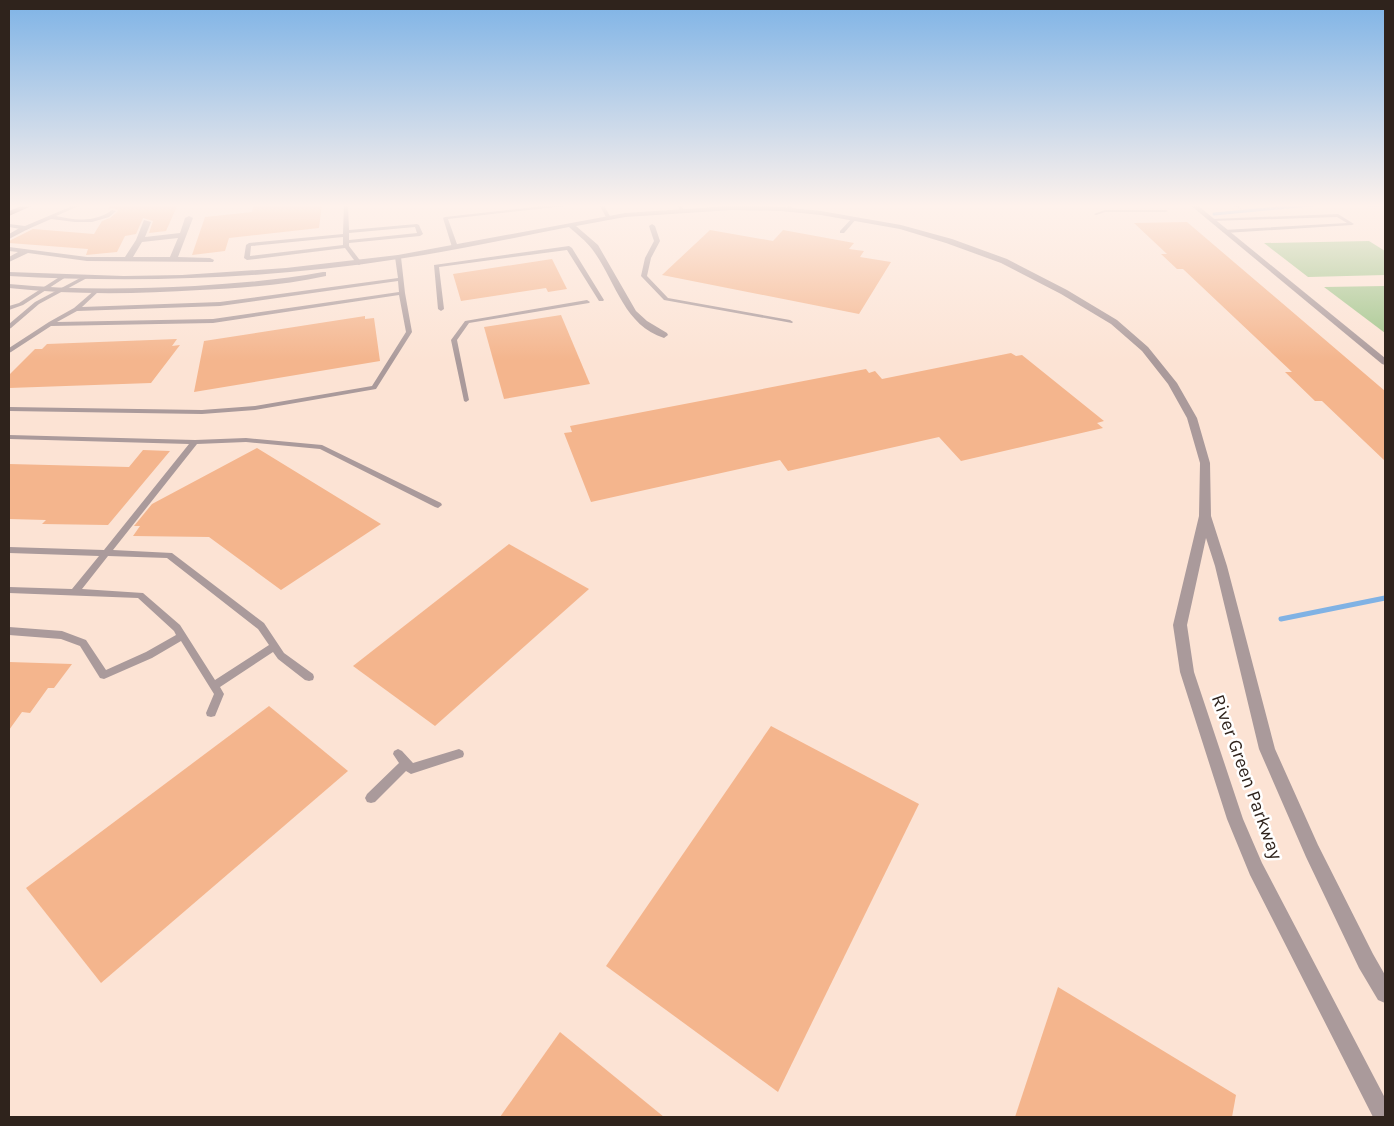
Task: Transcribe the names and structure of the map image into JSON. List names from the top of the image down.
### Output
{
  "streets": {
    "street": ["River Green Parkway"]
  }
}
